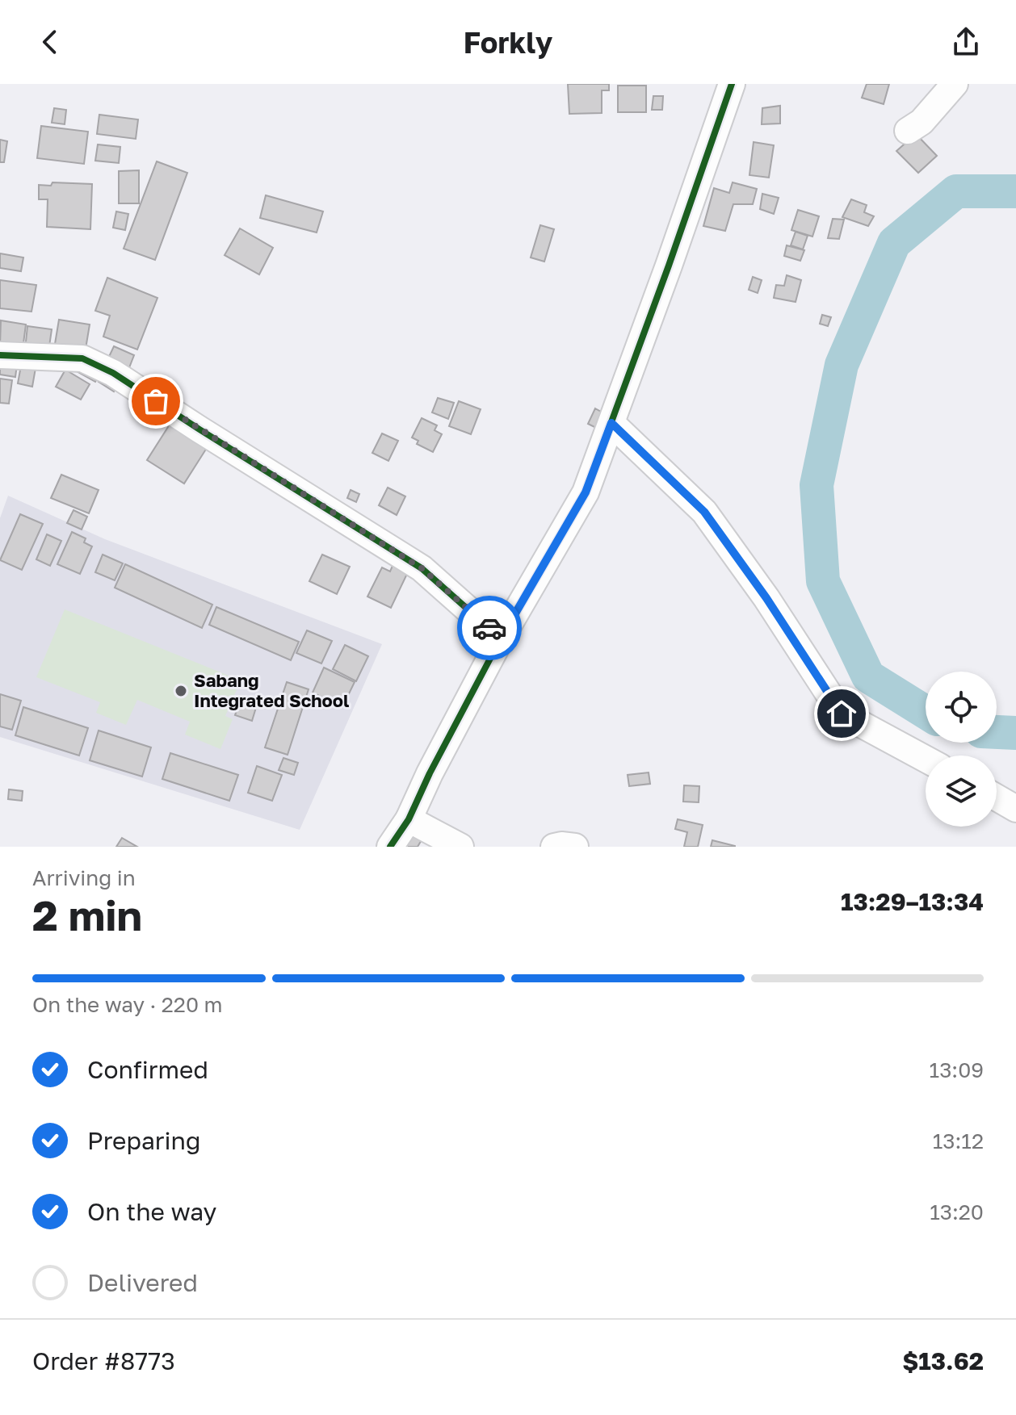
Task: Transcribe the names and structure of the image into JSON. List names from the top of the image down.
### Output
{
  "places": ["Sabang Integrated School"],
  "page": {
    "header": "Forkly",
    "heading": ["2 min", "Arriving in", "13:29–13:34"],
    "panel": ["Order #8773", "$13.62"],
    "bar": "On the way · 220 m",
    "list": [
      ["Confirmed", "13:09"],
      ["Preparing", "13:12"],
      ["On the way", "13:20"],
      "Delivered"
    ]
  }
}
